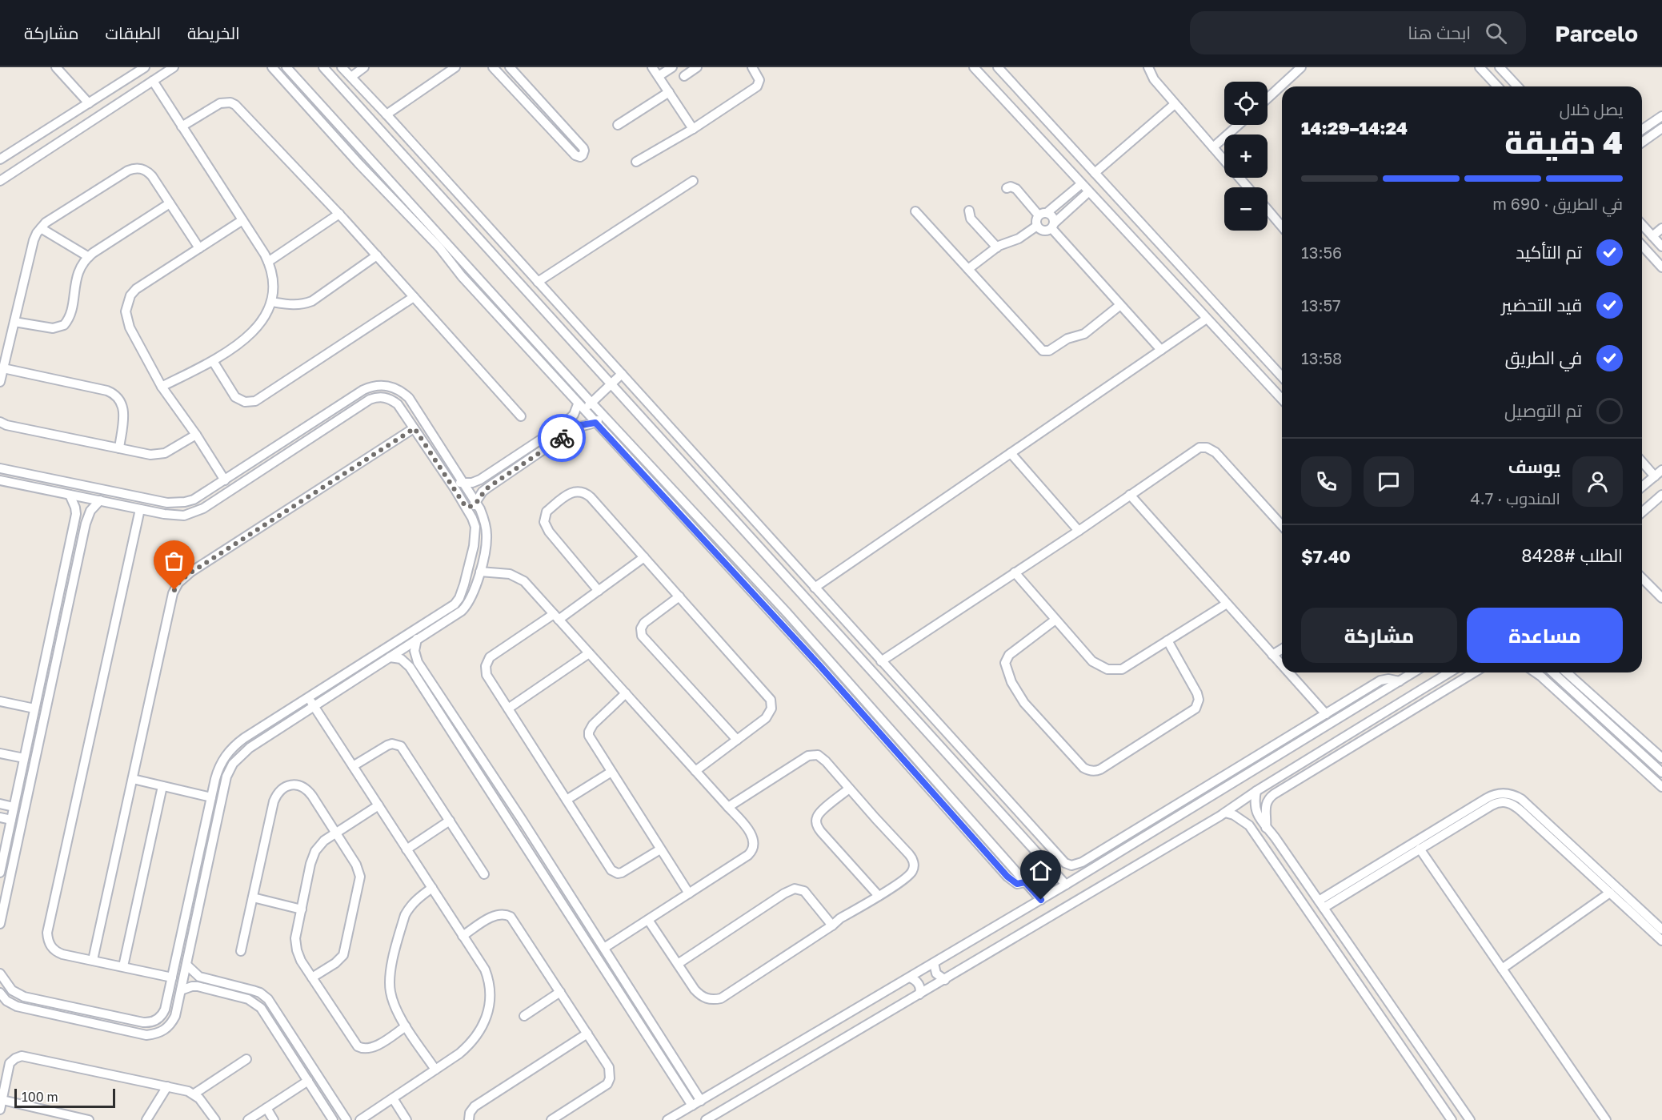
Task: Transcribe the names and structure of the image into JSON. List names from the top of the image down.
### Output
{
  "scale_bar": "100 m",
  "page": {
    "header": "Parcelo",
    "search": "ابحث هنا",
    "nav": ["الخريطة", "الطبقات", "مشاركة"],
    "map_buttons": ["+", "−"],
    "heading": ["4 دقيقة", "يصل خلال", "14:24–14:29"],
    "panel": [
      "يوسف",
      "المندوب · 4.7",
      "الطلب #8428",
      "$7.40"
    ],
    "bar": "في الطريق · 690 m",
    "list": [
      ["تم التأكيد", "13:56"],
      ["قيد التحضير", "13:57"],
      ["في الطريق", "13:58"],
      "تم التوصيل"
    ],
    "buttons": ["مساعدة", "مشاركة"],
    "scale": "100 m"
  }
}
